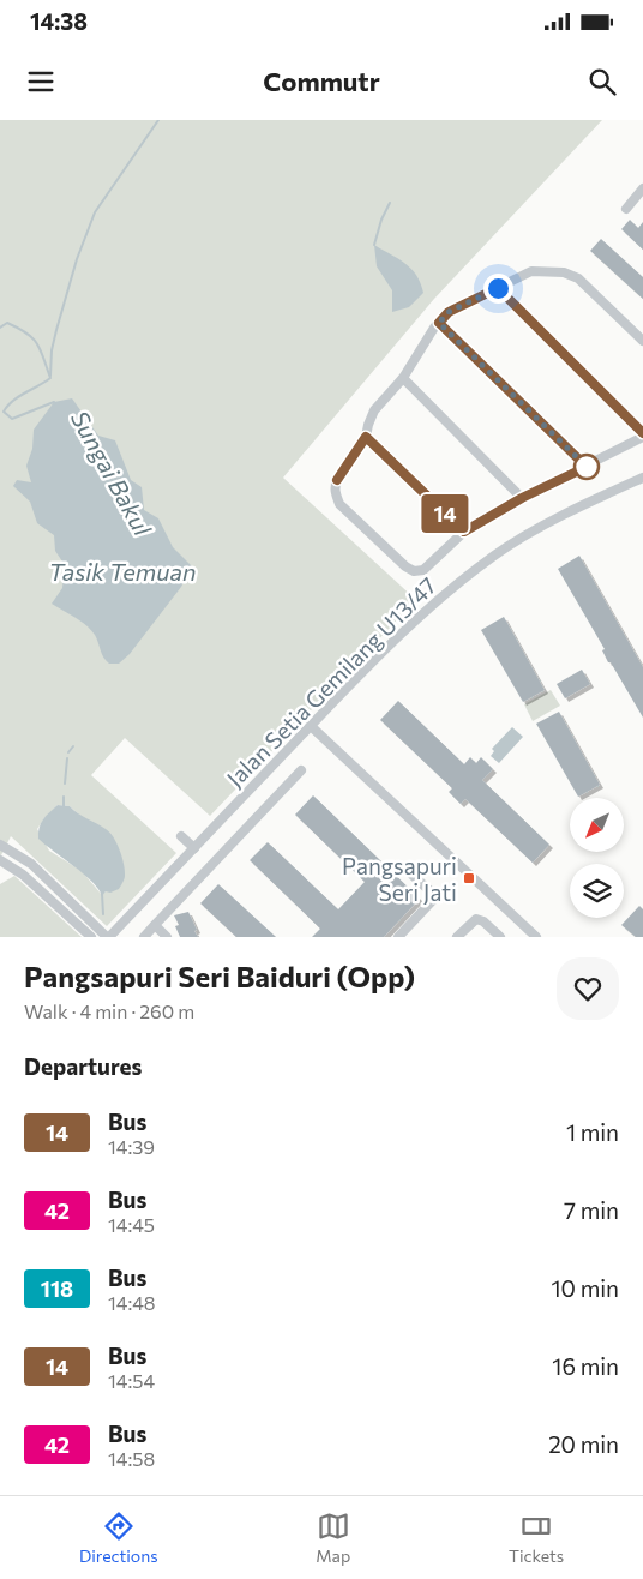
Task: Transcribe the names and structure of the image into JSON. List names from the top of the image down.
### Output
{
  "streets": {
    "street": ["Jalan Setia Gemilang U13/47"]
  },
  "water": ["Sungai Bakul", "Tasik Temuan"],
  "places": {
    "transit": ["Pangsapuri Seri Jati"]
  },
  "lines": ["bus line 14"],
  "north": "bottom left",
  "page": {
    "status": "14:38",
    "header": "Commutr",
    "on_map": "14",
    "heading": [
      ["Pangsapuri Seri Baiduri (Opp)", "Walk · 4 min · 260 m"],
      "Departures"
    ],
    "list": [
      {
        "mark": "14",
        "name": "Bus",
        "note": "14:39",
        "value": "1 min"
      },
      {
        "mark": "42",
        "name": "Bus",
        "note": "14:45",
        "value": "7 min"
      },
      {
        "mark": "118",
        "name": "Bus",
        "note": "14:48",
        "value": "10 min"
      },
      {
        "mark": "14",
        "name": "Bus",
        "note": "14:54",
        "value": "16 min"
      },
      {
        "mark": "42",
        "name": "Bus",
        "note": "14:58",
        "value": "20 min"
      }
    ],
    "tabs": ["Directions", "Map", "Tickets"]
  }
}
